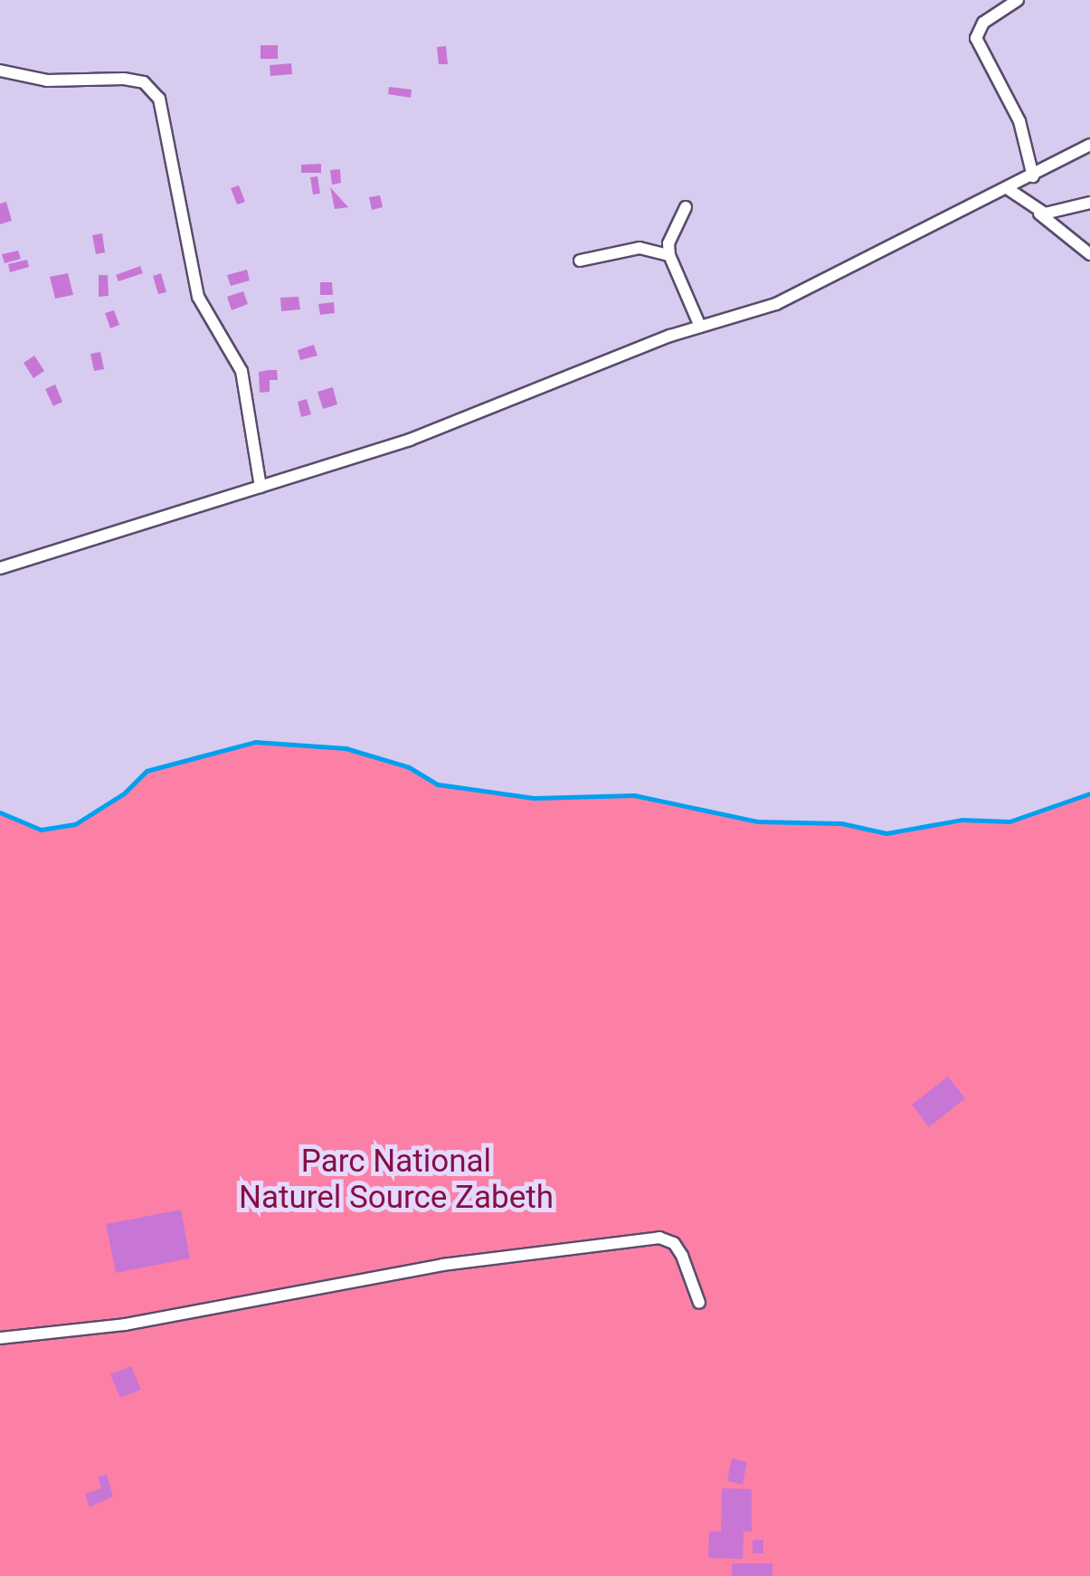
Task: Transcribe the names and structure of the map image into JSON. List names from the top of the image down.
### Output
{
  "parks": ["Parc National Naturel Source Zabeth"]
}
